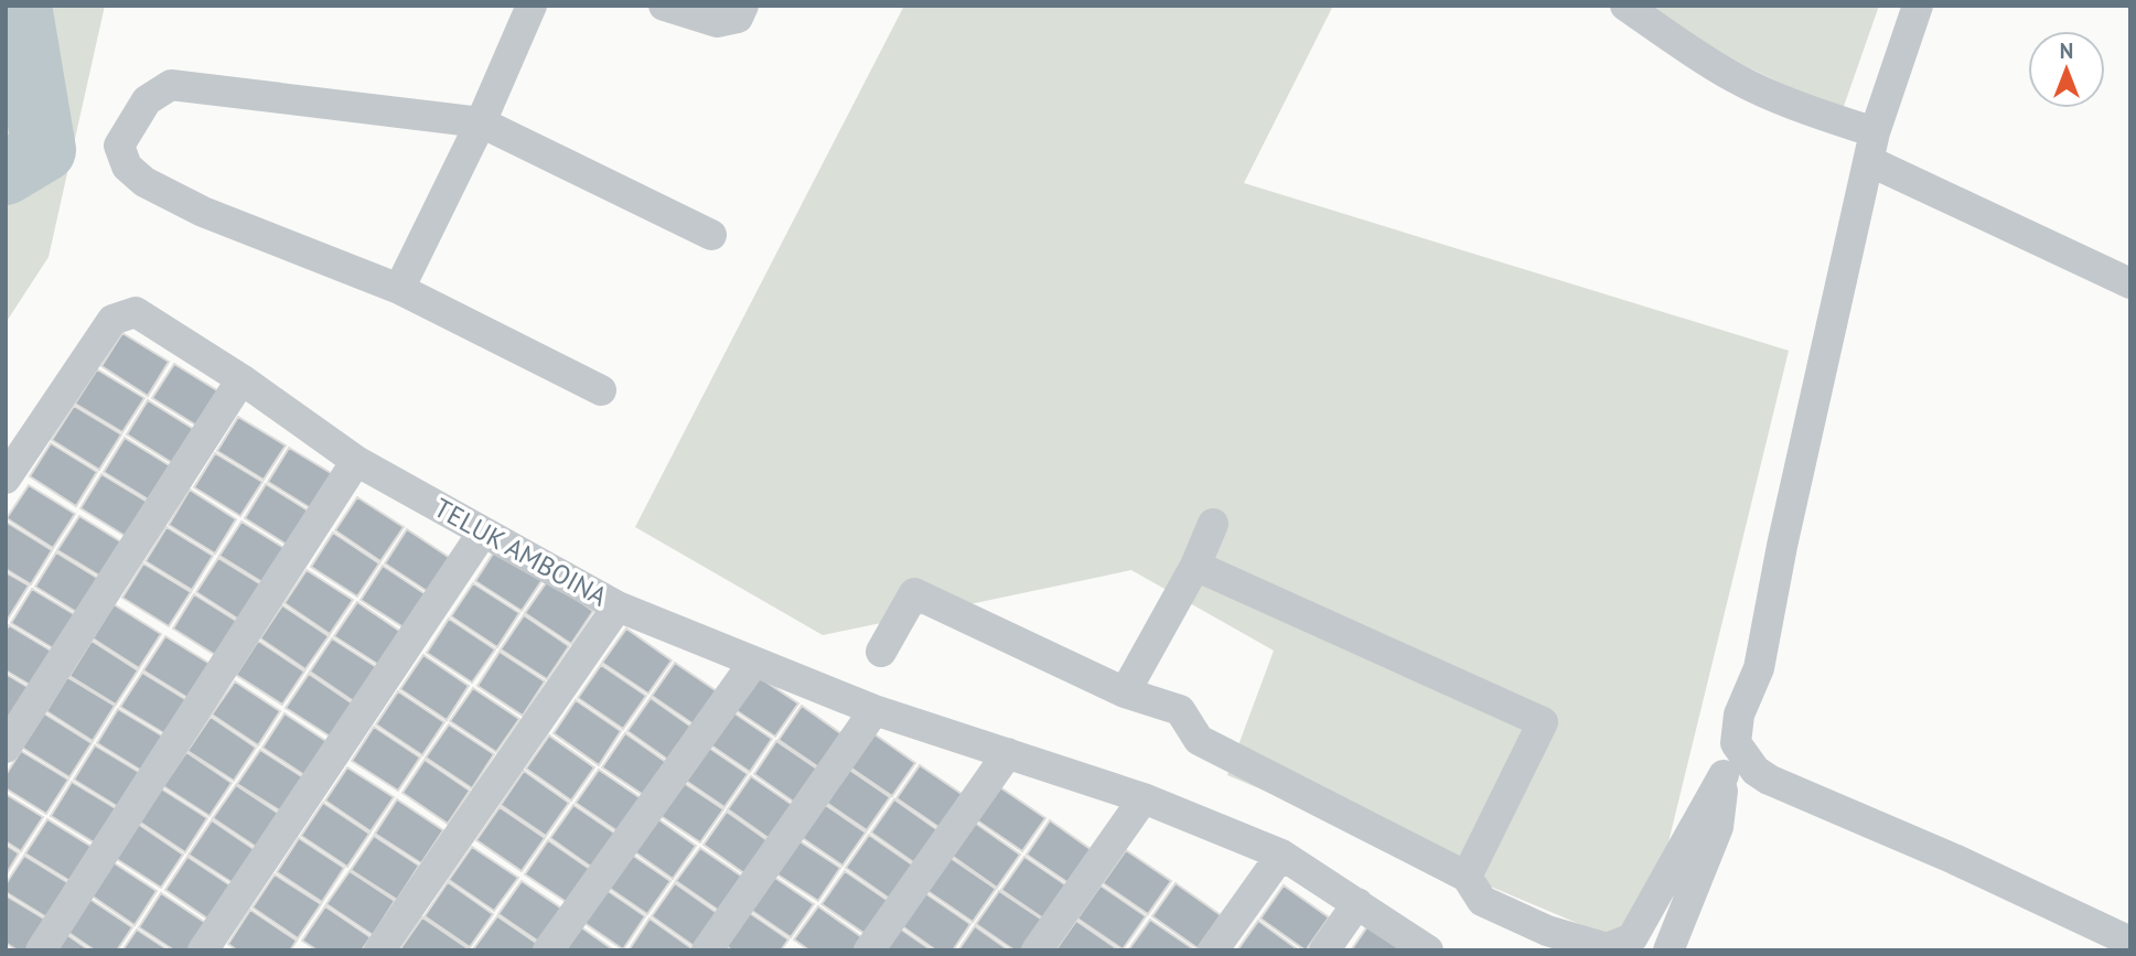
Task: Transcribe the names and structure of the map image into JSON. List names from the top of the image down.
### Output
{
  "streets": {
    "street": ["TELUK AMBOINA"]
  },
  "north": "top"
}
